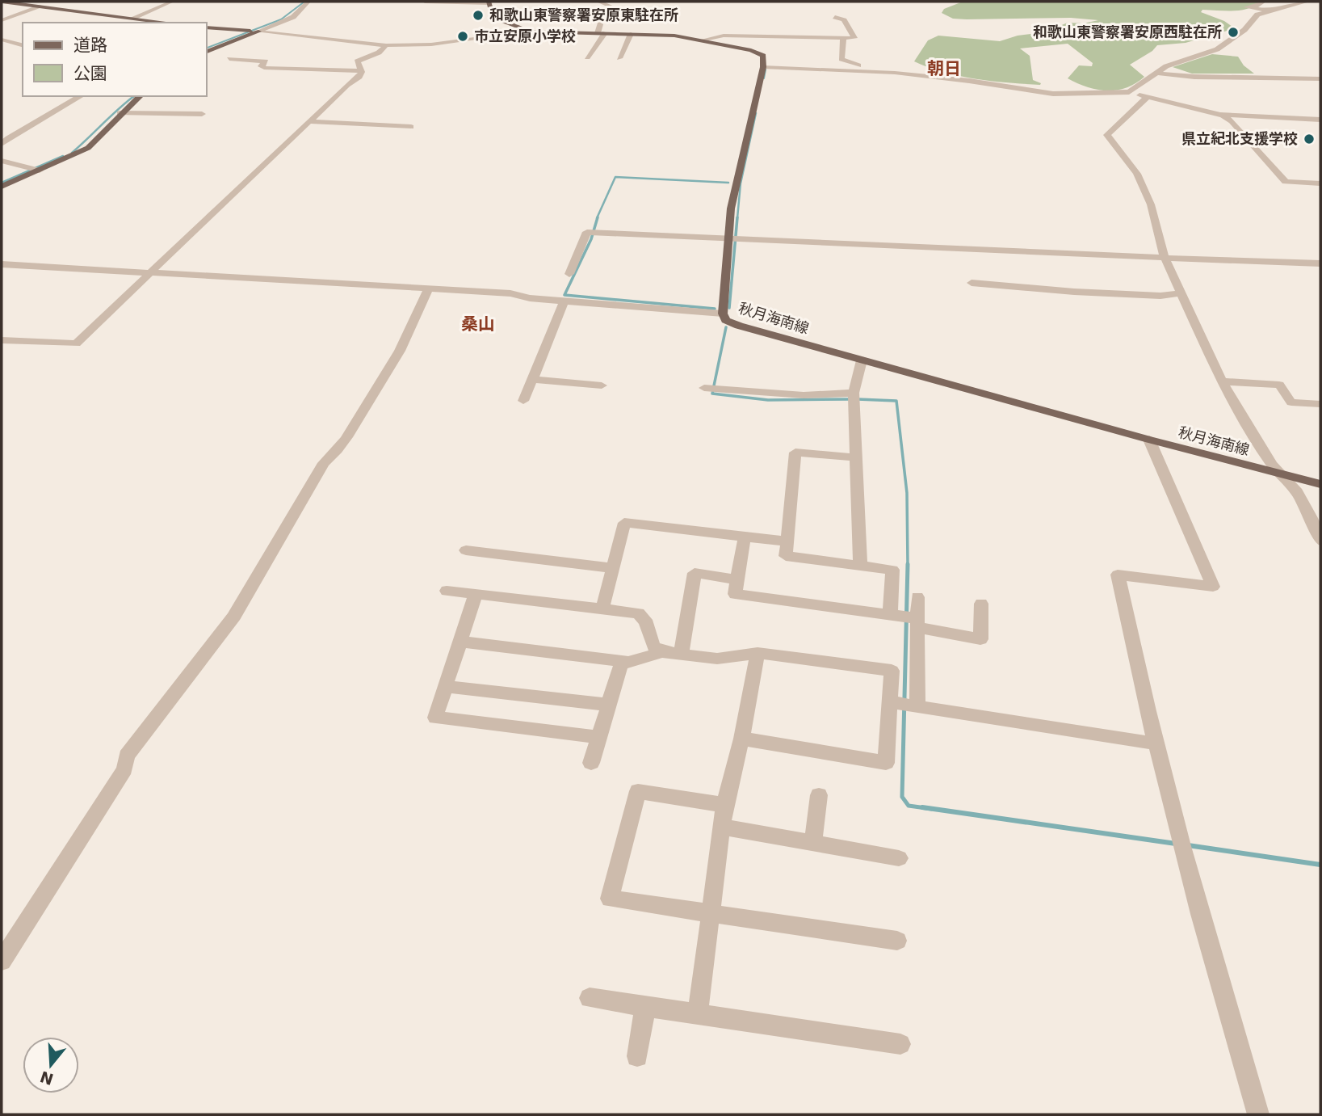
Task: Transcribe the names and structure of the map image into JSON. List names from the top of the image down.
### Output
{
  "streets": {
    "main road": ["秋月海南線"]
  },
  "districts": ["朝日", "桑山"],
  "places": [
    "和歌山東警察署安原東駐在所",
    "和歌山東警察署安原西駐在所",
    "市立安原小学校",
    "県立紀北支援学校"
  ],
  "legend": ["道路", "公園"],
  "north": "bottom"
}
